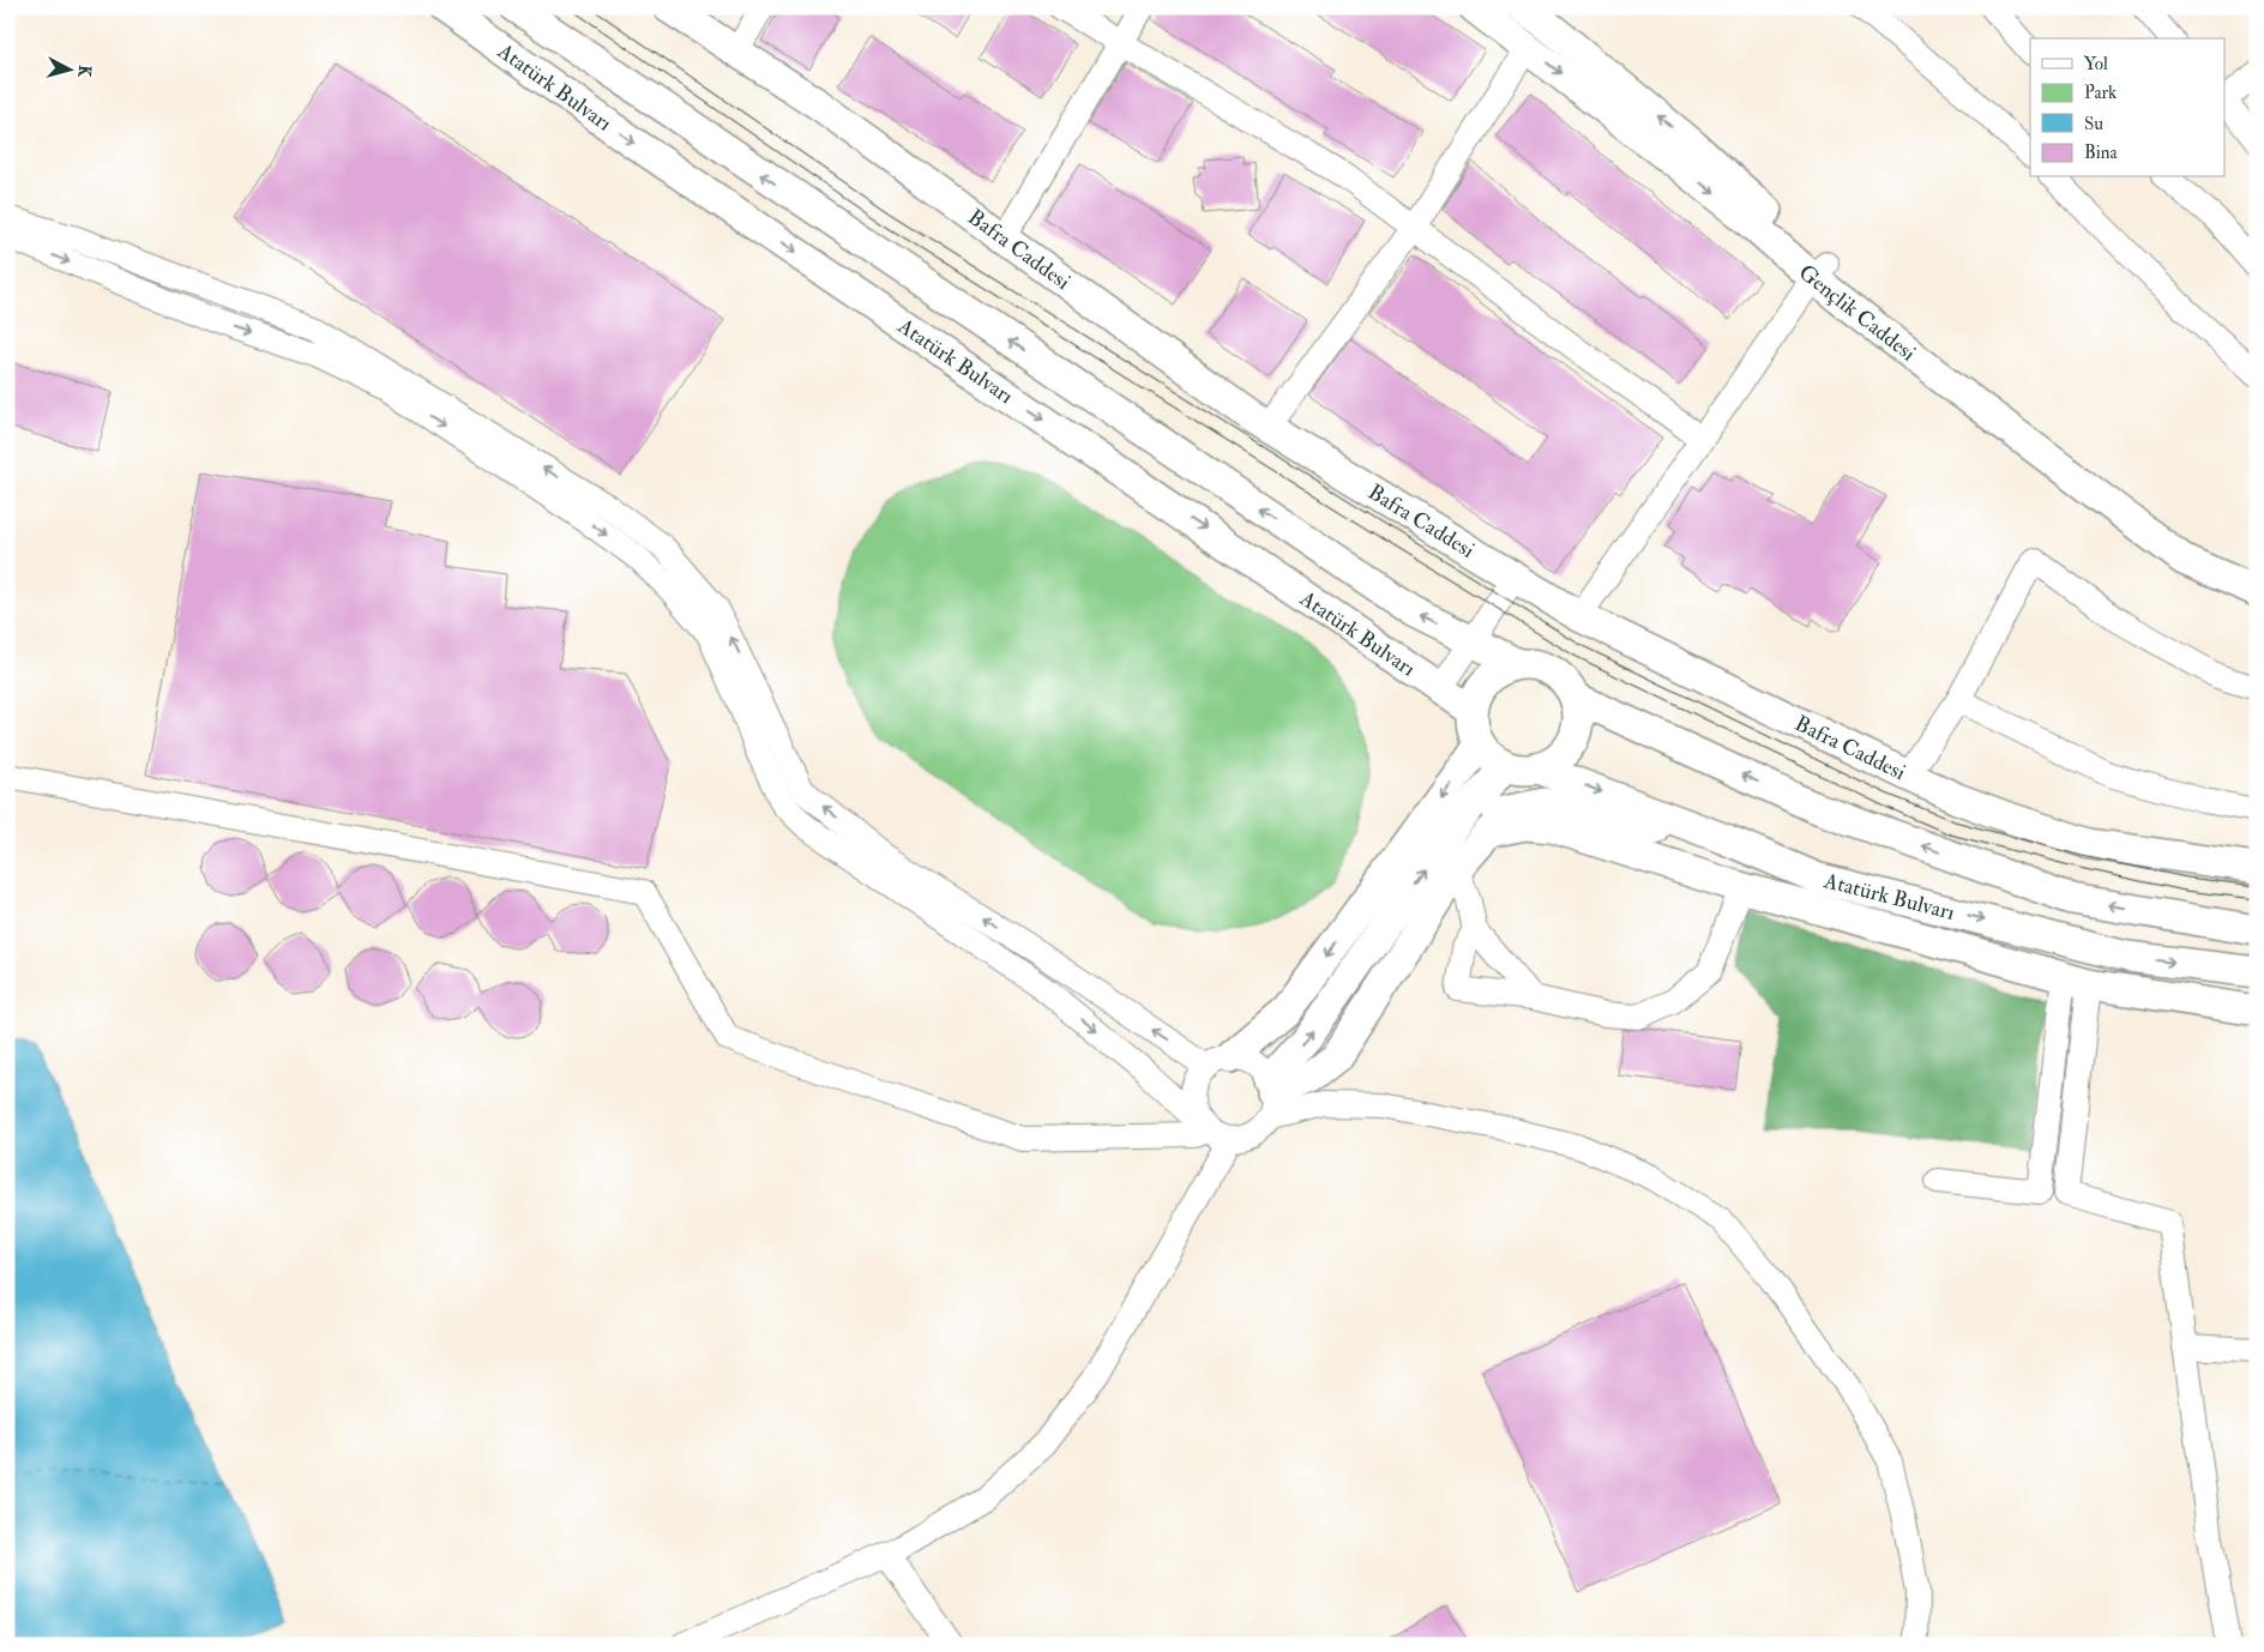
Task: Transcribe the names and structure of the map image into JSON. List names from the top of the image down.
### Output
{
  "streets": {
    "main road": ["Atatürk Bulvarı", "Bafra Caddesi", "Gençlik Caddesi"]
  },
  "legend": [
    "Yol",
    "Park",
    "Su",
    "Bina"
  ],
  "north": "right"
}
